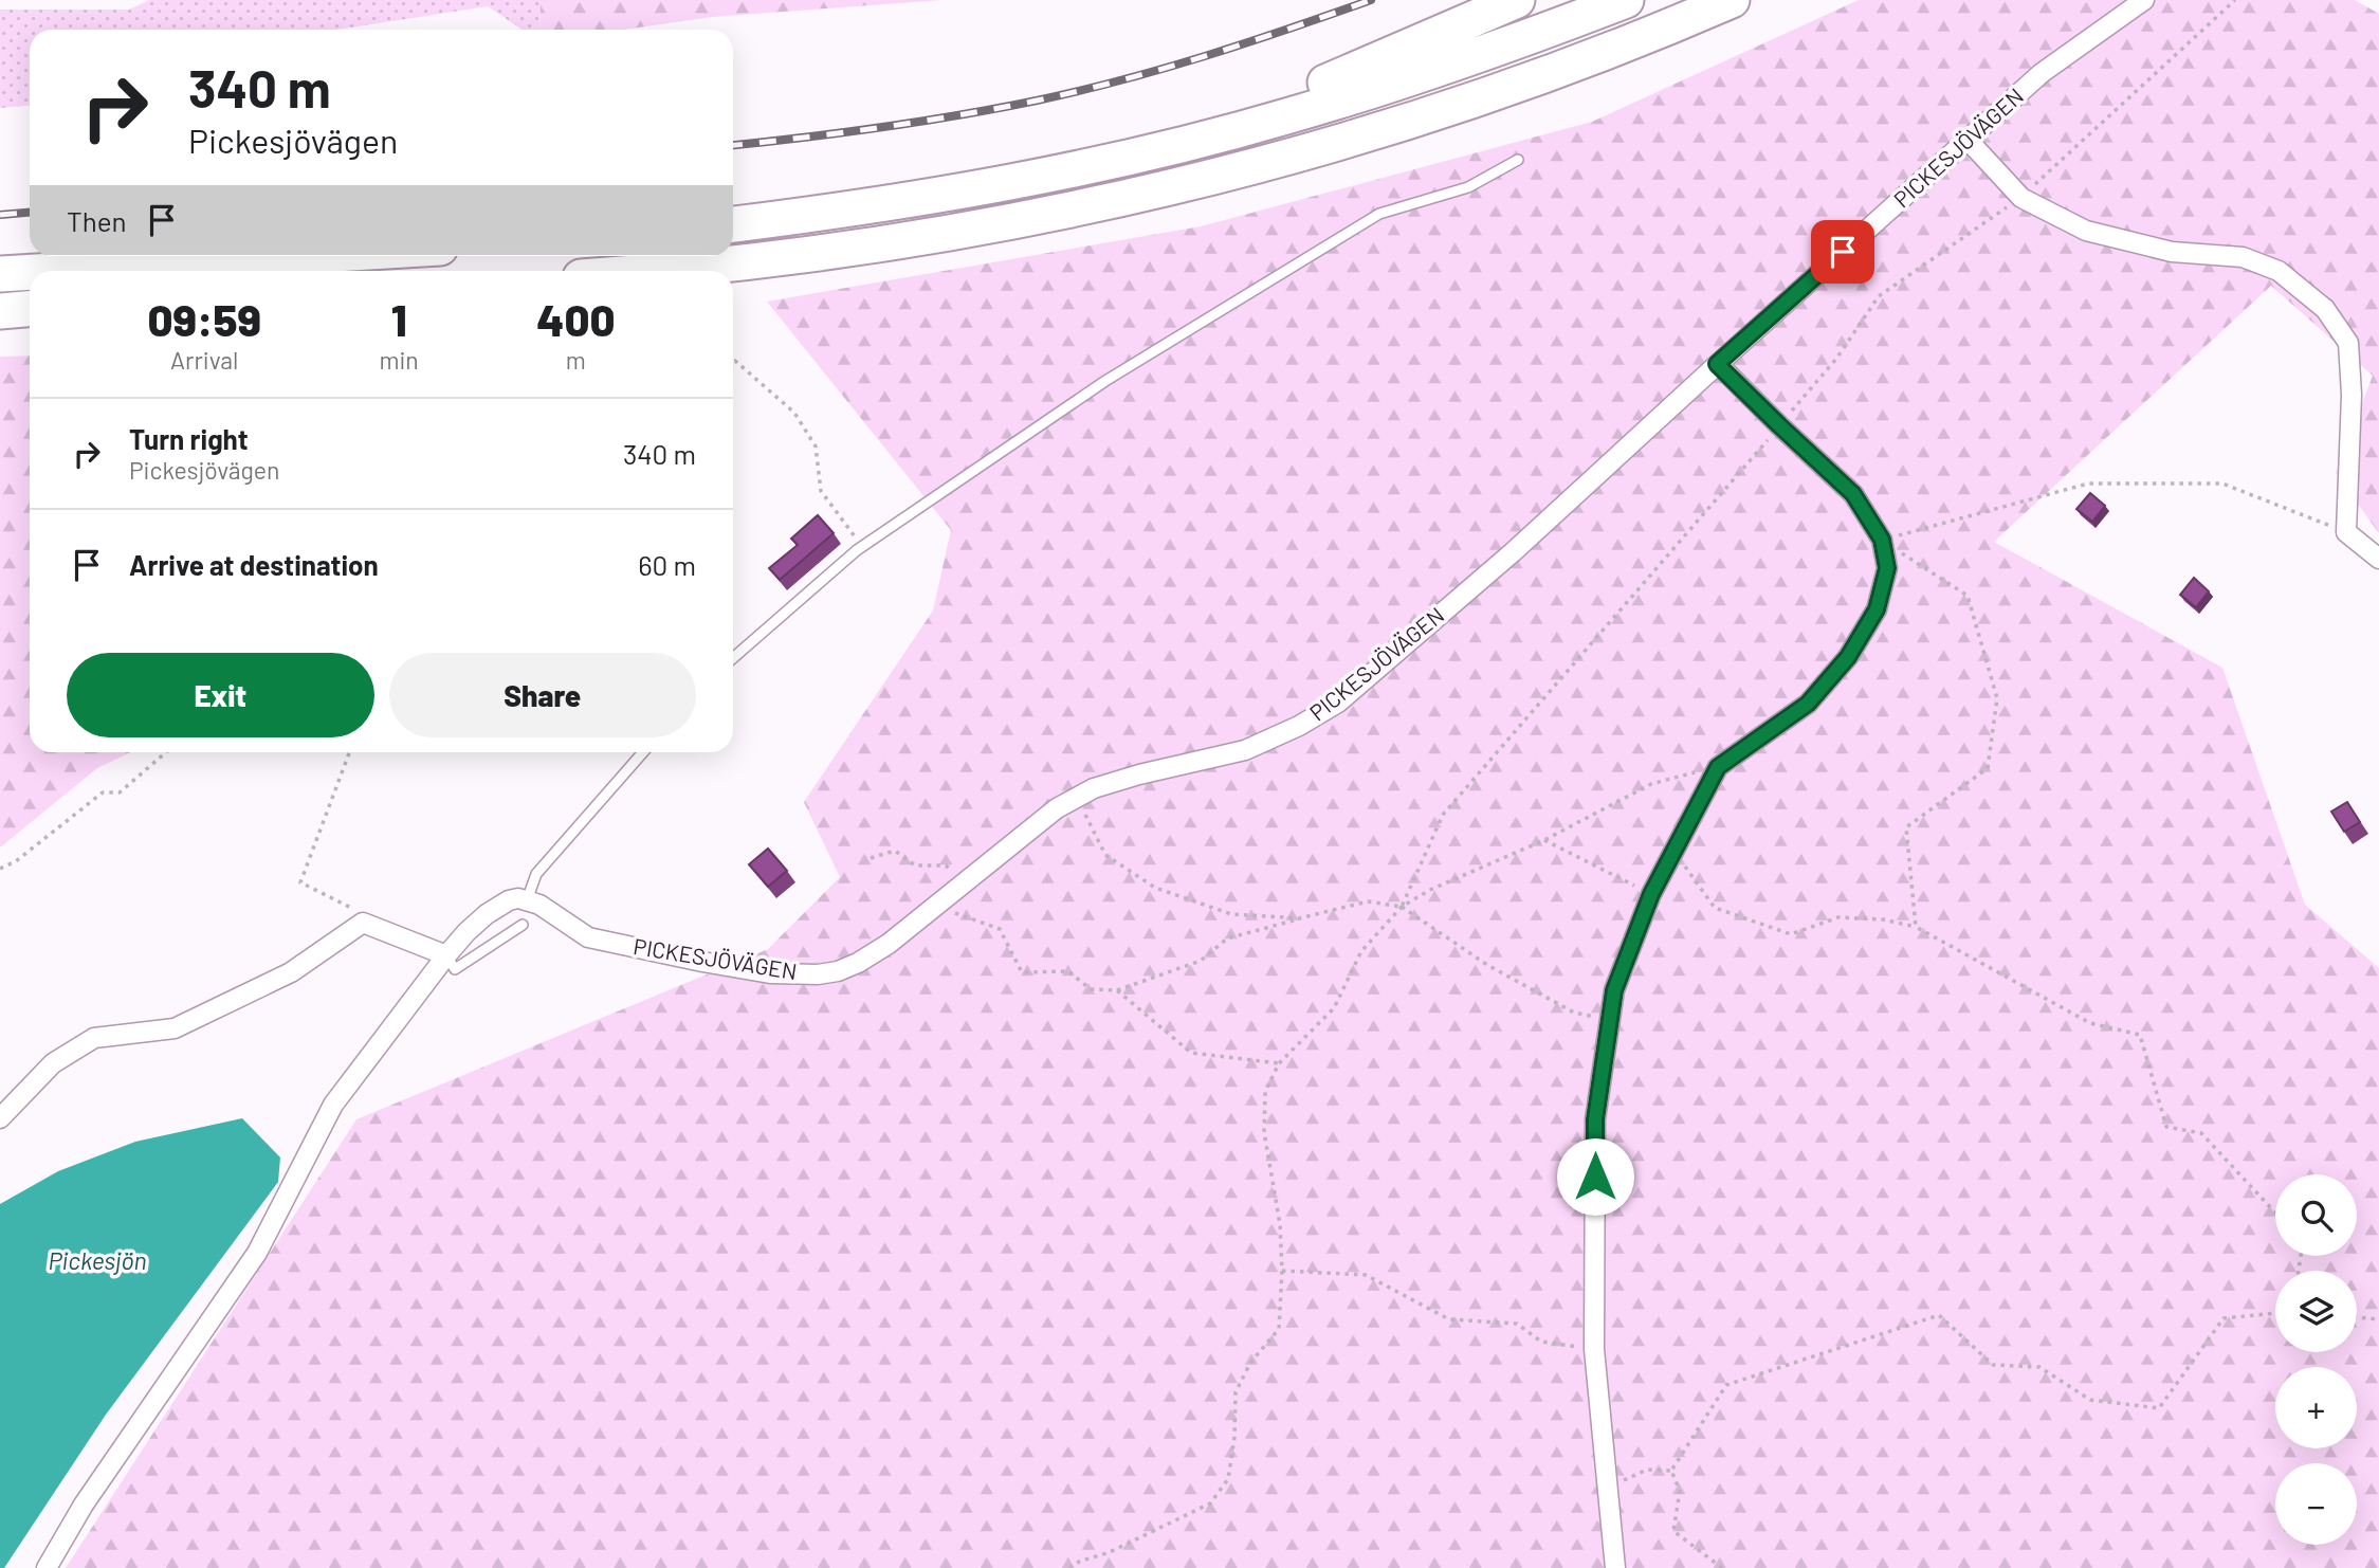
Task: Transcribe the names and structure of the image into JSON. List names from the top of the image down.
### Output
{
  "streets": {
    "street": ["PICKESJÖVÄGEN"]
  },
  "water": ["Pickesjön"],
  "page": {
    "turn": ["340 m", "Pickesjövägen"],
    "then": "Then",
    "eta": [
      "09:59",
      "Arrival",
      "1",
      "min",
      "400",
      "m"
    ],
    "list": [
      {
        "name": "Turn right",
        "note": "Pickesjövägen",
        "value": "340 m"
      },
      {
        "name": "Arrive at destination",
        "value": "60 m"
      }
    ],
    "buttons": ["Exit", "Share"],
    "map_buttons": ["+", "−"]
  }
}
